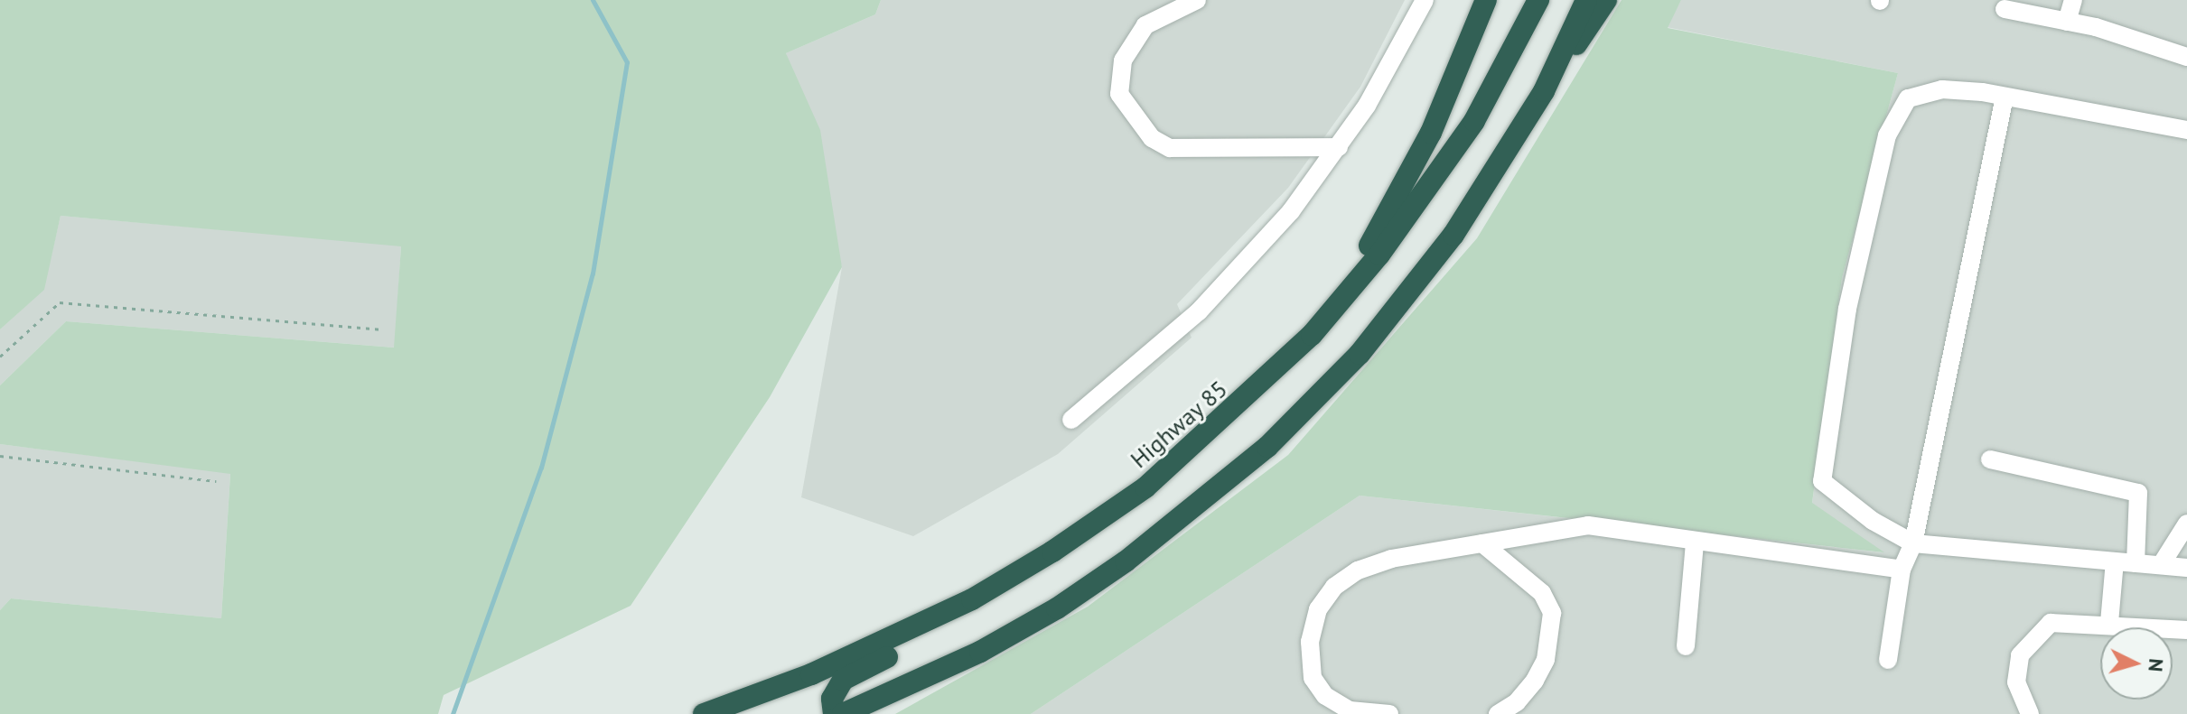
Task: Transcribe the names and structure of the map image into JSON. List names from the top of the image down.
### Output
{
  "streets": {
    "highway": ["Highway 85"]
  },
  "north": "right"
}
